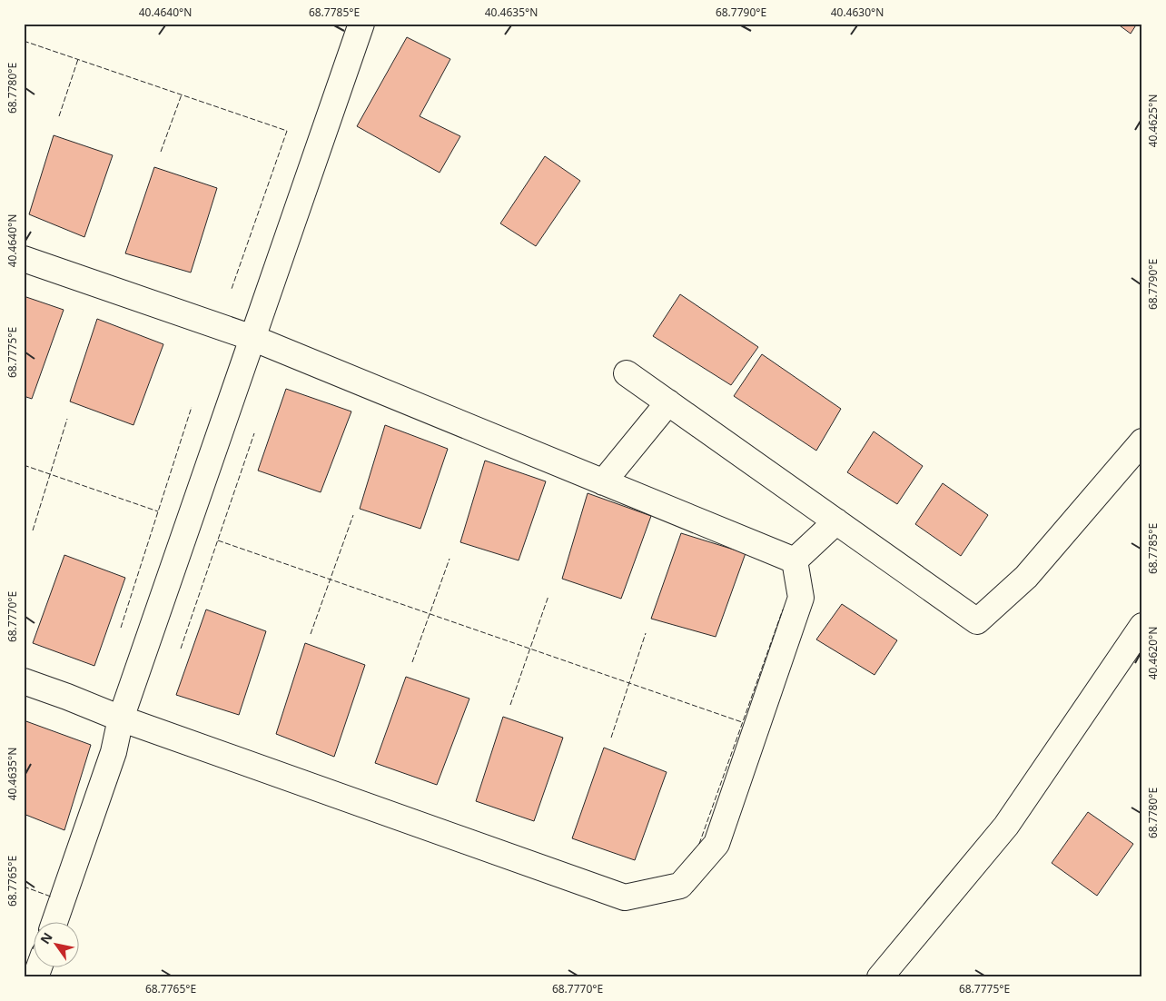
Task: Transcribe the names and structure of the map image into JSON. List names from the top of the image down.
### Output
{
  "north": "top left",
  "coordinates": [
    "40.4640°N",
    "68.7785°E",
    "40.4635°N",
    "68.7790°E",
    "40.4630°N",
    "68.7780°E",
    "40.4625°N",
    "68.7775°E",
    "68.7770°E",
    "40.4620°N",
    "68.7765°E"
  ]
}
